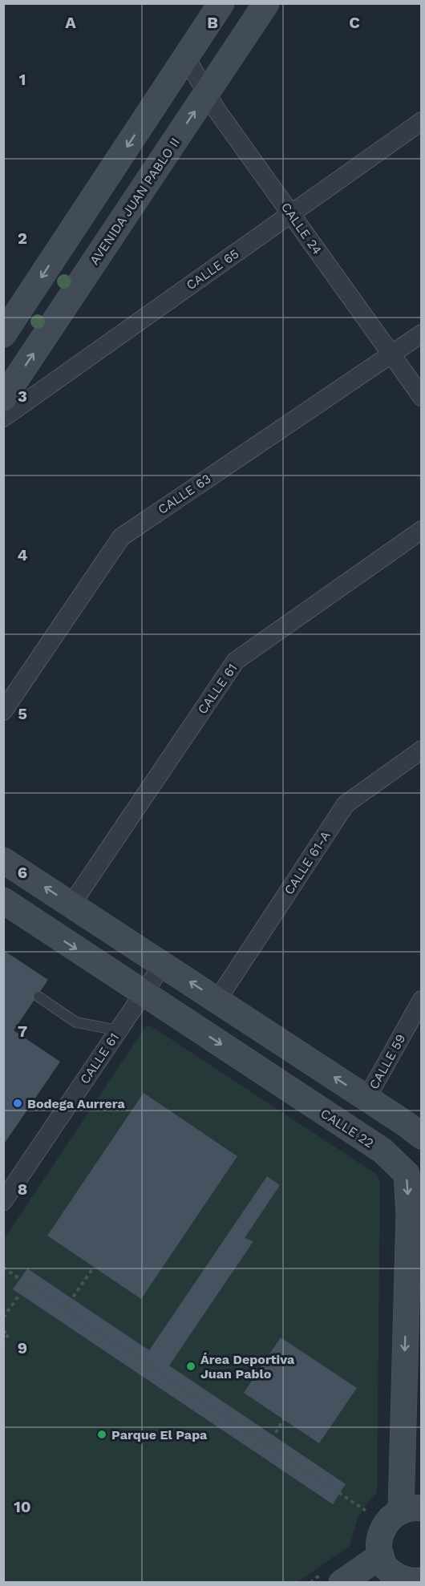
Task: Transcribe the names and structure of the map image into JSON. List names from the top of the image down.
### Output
{
  "streets": {
    "street": [
      "AVENIDA JUAN PABLO II",
      "CALLE 24",
      "CALLE 65",
      "CALLE 63",
      "CALLE 61",
      "CALLE 61-A",
      "CALLE 59",
      "CALLE 22"
    ]
  },
  "crossings": [
    ["AVENIDA JUAN PABLO II", "CALLE 24"],
    ["CALLE 24", "CALLE 65"],
    ["CALLE 24", "CALLE 63"],
    ["CALLE 61", "CALLE 22"]
  ],
  "places": ["Bodega Aurrera", "Área Deportiva Juan Pablo", "Parque El Papa"],
  "grid": {
    "columns": ["A", "B", "C"],
    "rows": [
      "1",
      "2",
      "3",
      "4",
      "5",
      "6",
      "7",
      "8",
      "9",
      "10"
    ]
  }
}
